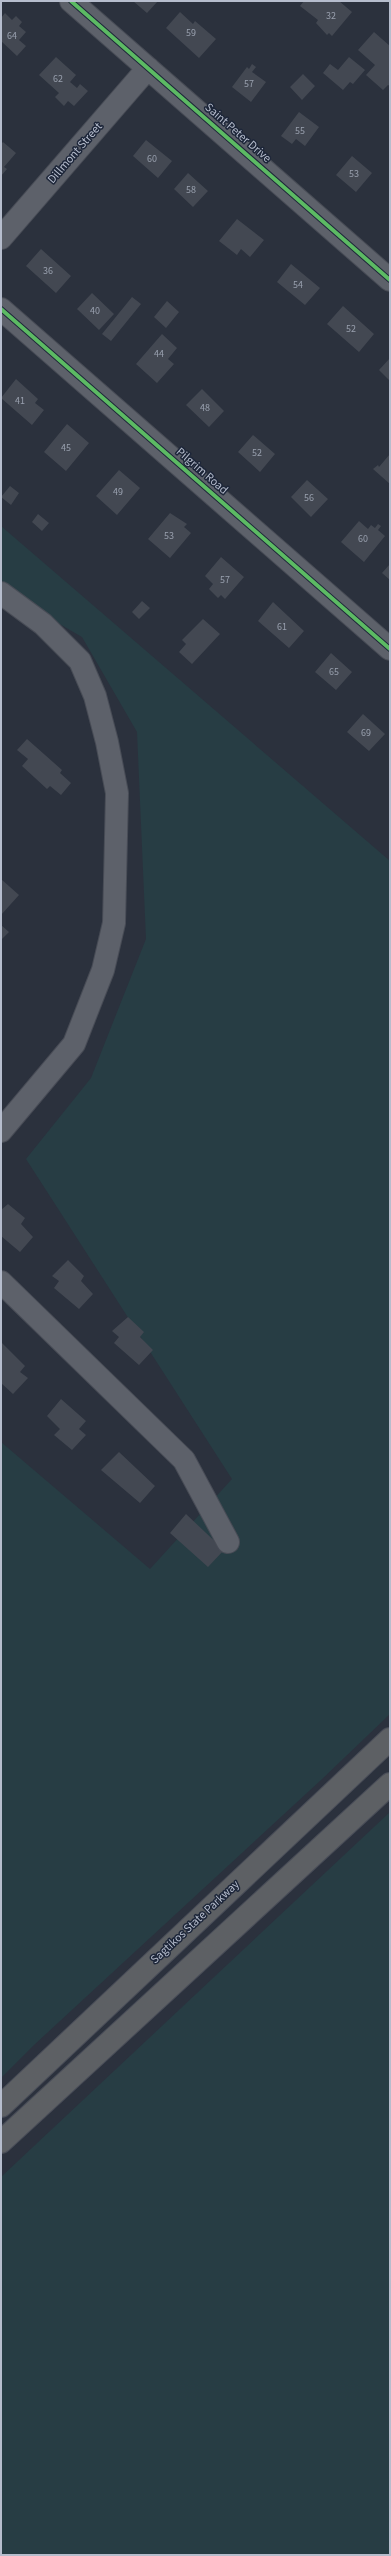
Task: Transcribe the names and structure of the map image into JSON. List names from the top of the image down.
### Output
{
  "streets": {
    "highway": ["Sagtikos State Parkway"],
    "street": ["Saint Peter Drive", "Dillmont Street", "Pilgrim Road"]
  },
  "crossings": [
    ["Saint Peter Drive", "Dillmont Street"]
  ],
  "house_numbers": [
    "32",
    "59",
    "64",
    "62",
    "57",
    "55",
    "60",
    "53",
    "58",
    "36",
    "54",
    "40",
    "52",
    "44",
    "41",
    "48",
    "45",
    "52",
    "49",
    "56",
    "53",
    "60",
    "57",
    "61",
    "65",
    "69"
  ]
}
